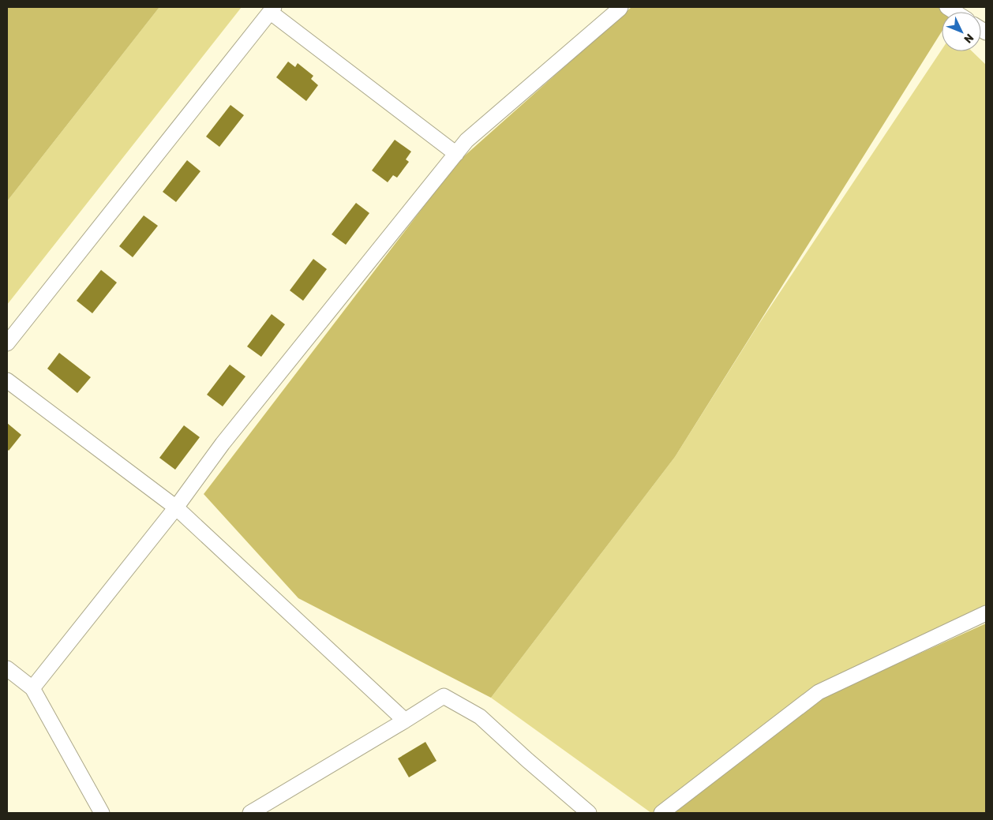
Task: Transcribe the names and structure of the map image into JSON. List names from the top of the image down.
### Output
{
  "north": "bottom right"
}
